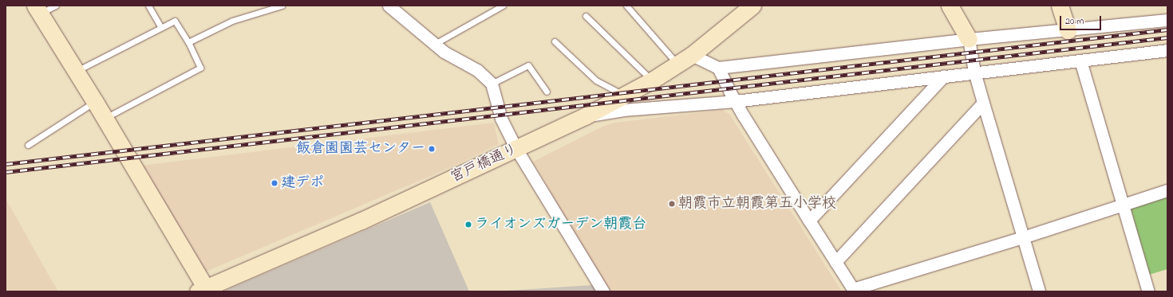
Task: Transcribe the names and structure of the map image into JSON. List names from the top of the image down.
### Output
{
  "streets": {
    "street": ["宮戸橋通り"]
  },
  "places": [
    "飯倉園園芸センター",
    "建デポ",
    "朝霞市立朝霞第五小学校",
    "ライオンズガーデン朝霞台"
  ],
  "scale_bar": "20 m"
}
